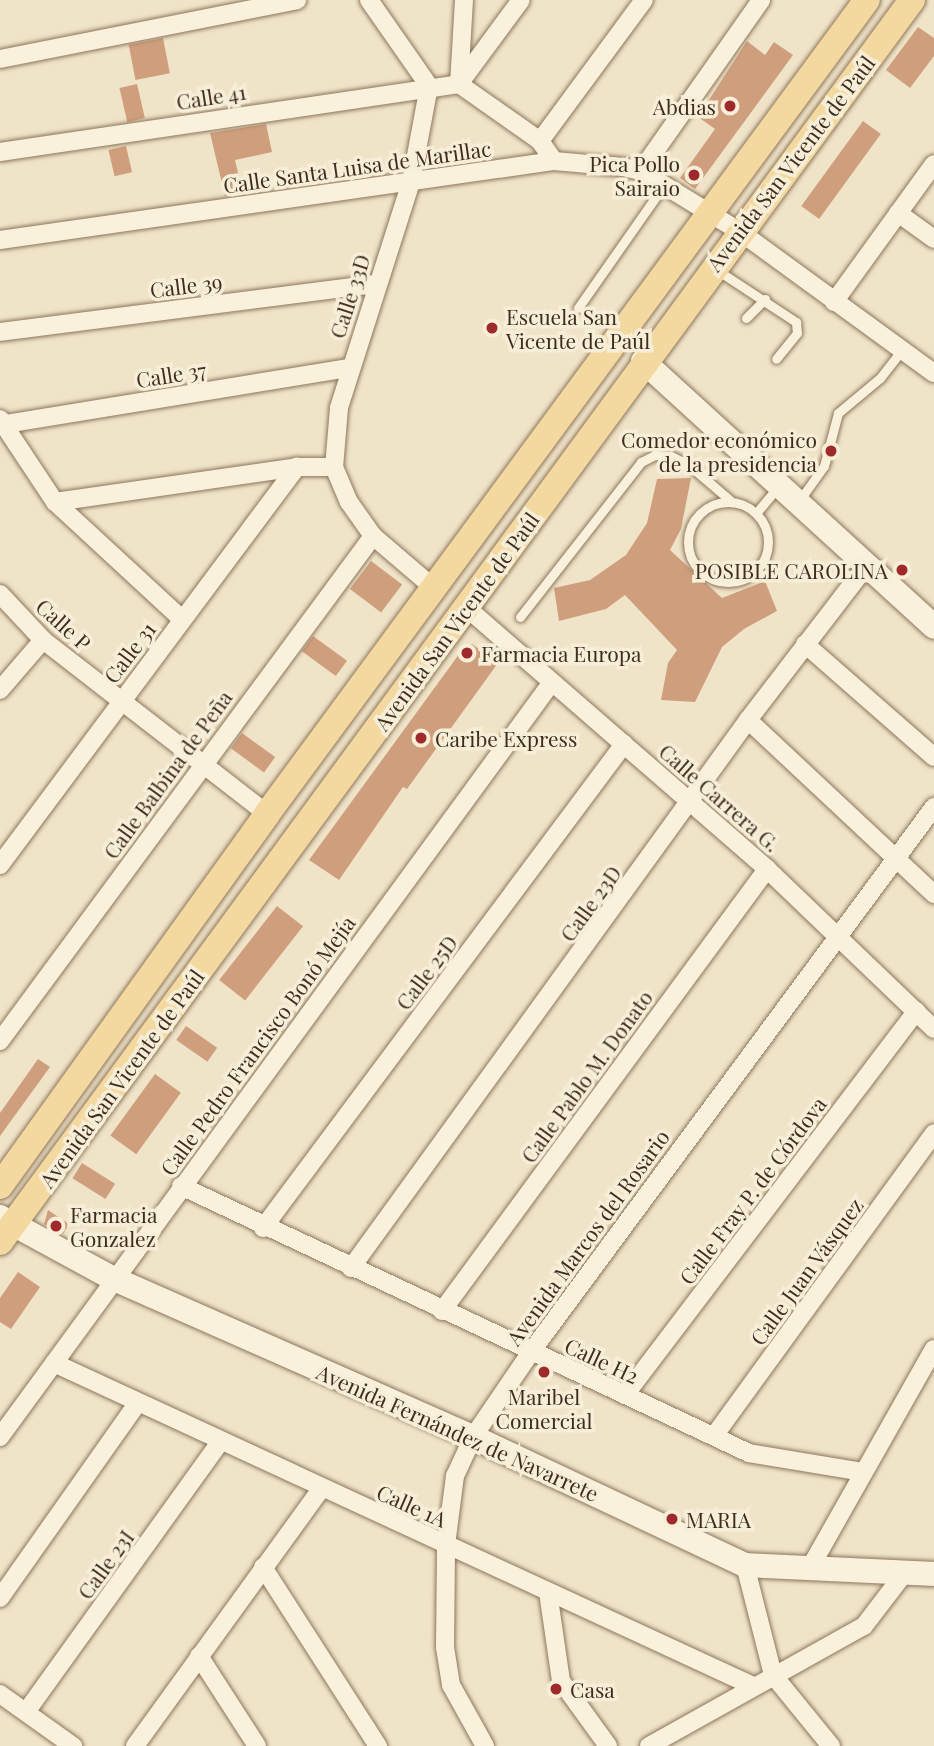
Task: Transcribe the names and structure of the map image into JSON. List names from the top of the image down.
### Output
{
  "streets": {
    "main road": ["Avenida San Vicente de Paúl", "Avenida Fernández de Navarrete"],
    "street": [
      "Calle 41",
      "Calle Santa Luisa de Marillac",
      "Calle 39",
      "Calle 33D",
      "Calle 37",
      "Calle P",
      "Calle 31",
      "Calle Balbina de Peña",
      "Calle Carrera G.",
      "Calle 23D",
      "Calle 25D",
      "Calle Pedro Francisco Bonó Mejía",
      "Calle Pablo M. Donato",
      "Calle Fray P. de Córdova",
      "Avenida Marcos del Rosario",
      "Calle Juan Vásquez",
      "Calle H2",
      "Calle 1A",
      "Calle 23I"
    ]
  },
  "crossings": [
    ["Calle 41", "Calle 33D"],
    ["Avenida San Vicente de Paúl", "Calle Santa Luisa de Marillac"],
    ["Avenida San Vicente de Paúl", "Calle 33D"],
    ["Avenida San Vicente de Paúl", "Calle P"],
    ["Avenida San Vicente de Paúl", "Calle Carrera G."],
    ["Avenida San Vicente de Paúl", "Avenida Fernández de Navarrete"],
    ["Calle Santa Luisa de Marillac", "Calle 33D"],
    ["Calle 39", "Calle 33D"],
    ["Calle 33D", "Calle 37"],
    ["Calle 33D", "Calle Balbina de Peña"],
    ["Calle P", "Calle 31"],
    ["Calle P", "Calle Balbina de Peña"],
    ["Calle Carrera G.", "Calle 23D"],
    ["Calle Carrera G.", "Calle 25D"],
    ["Calle Carrera G.", "Calle Pedro Francisco Bonó Mejía"],
    ["Calle Carrera G.", "Calle Pablo M. Donato"],
    ["Calle Carrera G.", "Calle Fray P. de Córdova"],
    ["Calle Carrera G.", "Avenida Marcos del Rosario"],
    ["Calle 23D", "Calle H2"],
    ["Calle 25D", "Calle H2"],
    ["Calle Pedro Francisco Bonó Mejía", "Calle H2"],
    ["Calle Pedro Francisco Bonó Mejía", "Avenida Fernández de Navarrete"],
    ["Calle Pedro Francisco Bonó Mejía", "Calle 1A"],
    ["Calle Pablo M. Donato", "Calle H2"],
    ["Calle Fray P. de Córdova", "Calle H2"],
    ["Avenida Marcos del Rosario", "Calle H2"],
    ["Avenida Marcos del Rosario", "Avenida Fernández de Navarrete"],
    ["Avenida Marcos del Rosario", "Calle 1A"],
    ["Calle Juan Vásquez", "Calle H2"],
    ["Calle 1A", "Calle 23I"]
  ],
  "places": [
    "Abdias",
    "Pica Pollo Sairaio",
    "Escuela San Vicente de Paúl",
    "Comedor económico de la presidencia",
    "POSIBLE CAROLINA",
    "Farmacia Europa",
    "Caribe Express",
    "Farmacia Gonzalez",
    "Maribel Comercial",
    "MARIA",
    "Casa"
  ]
}
